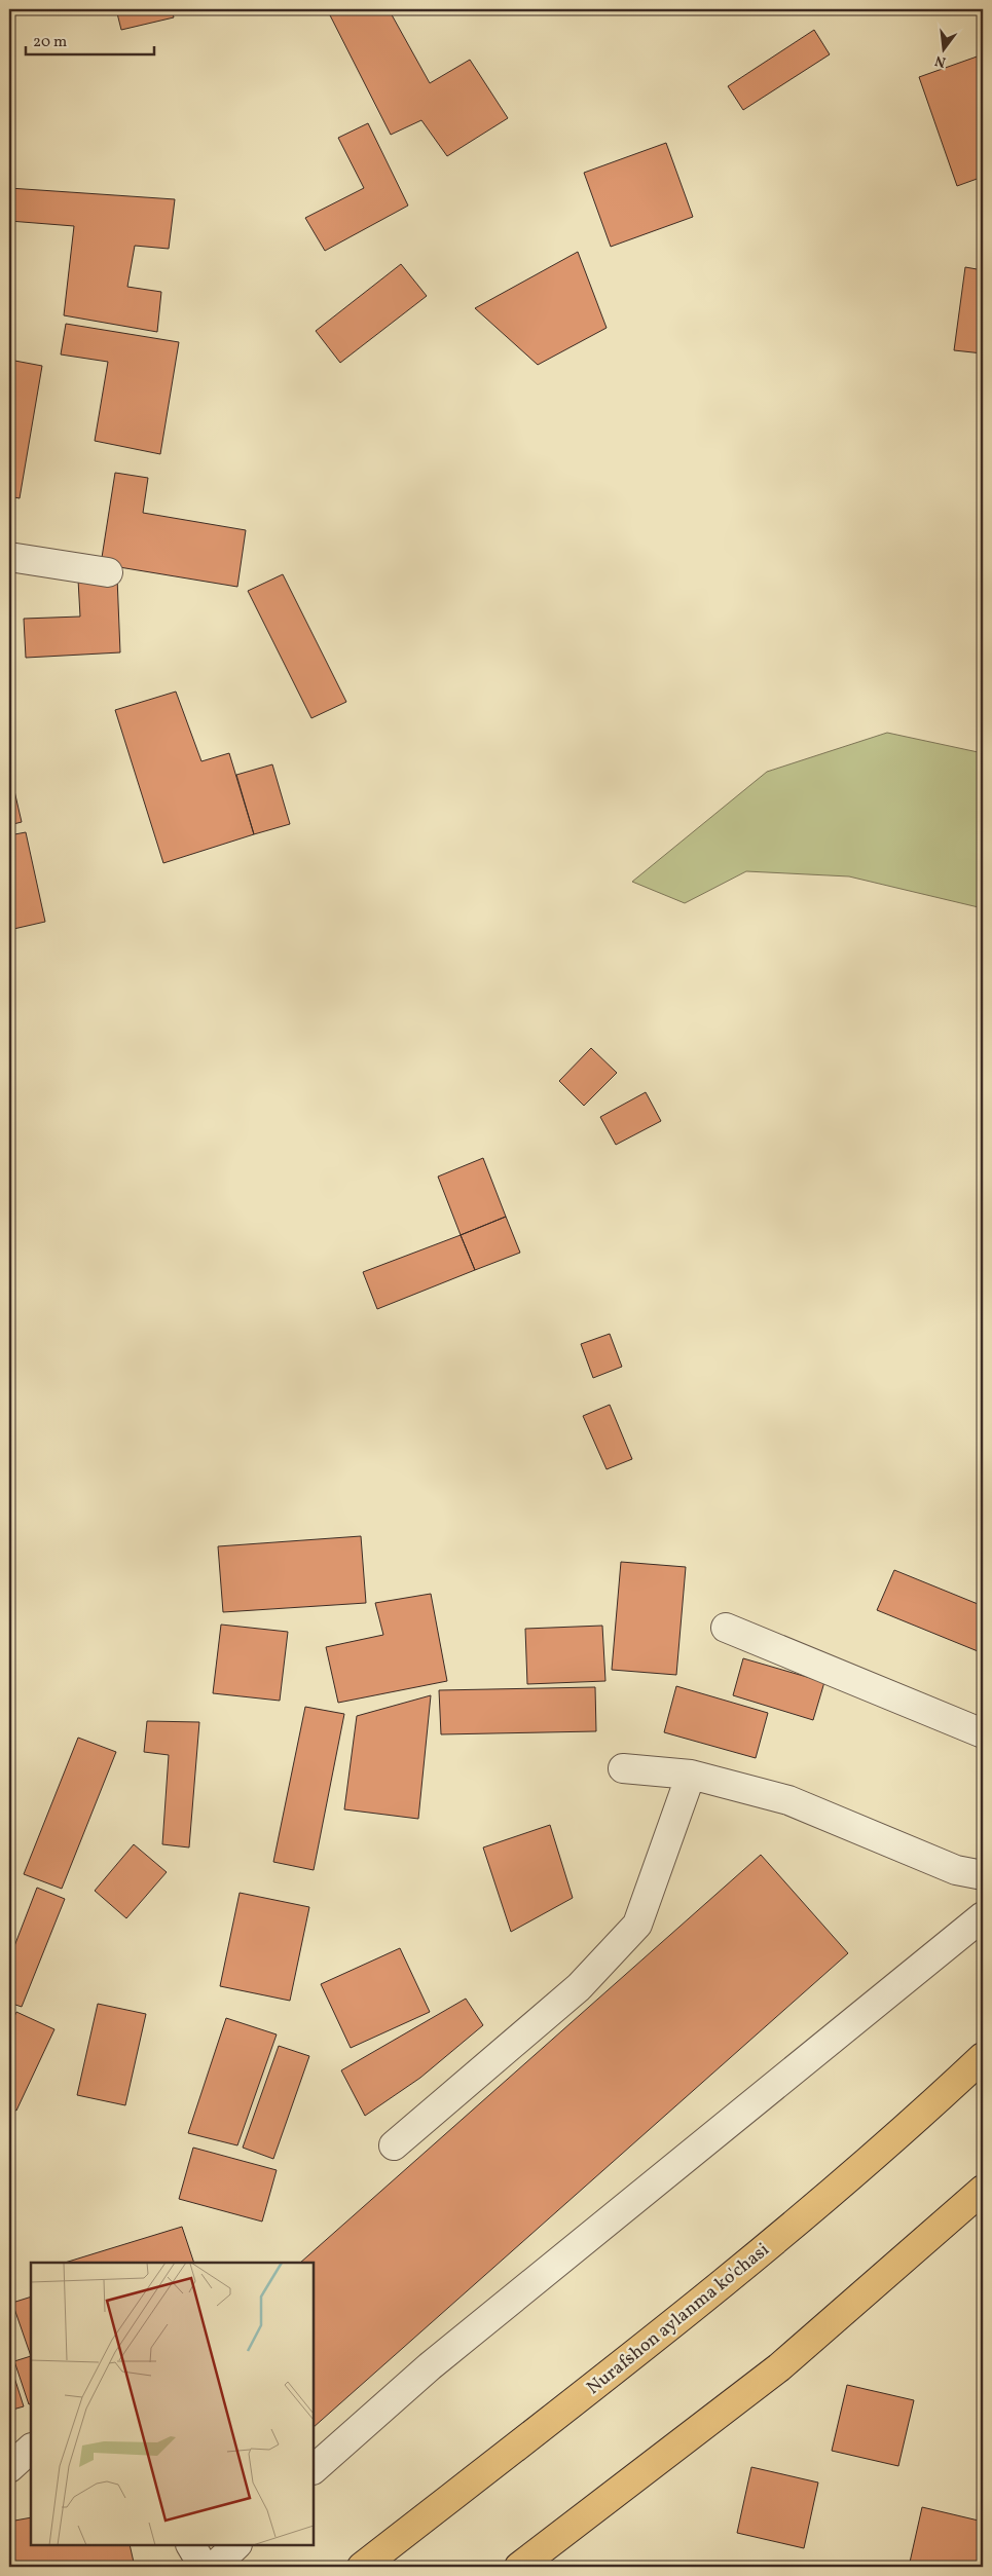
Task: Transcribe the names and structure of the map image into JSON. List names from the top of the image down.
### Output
{
  "streets": {
    "main road": ["Nurafshon aylanma ko'chasi"]
  },
  "scale_bar": "20 m",
  "north": "bottom"
}
